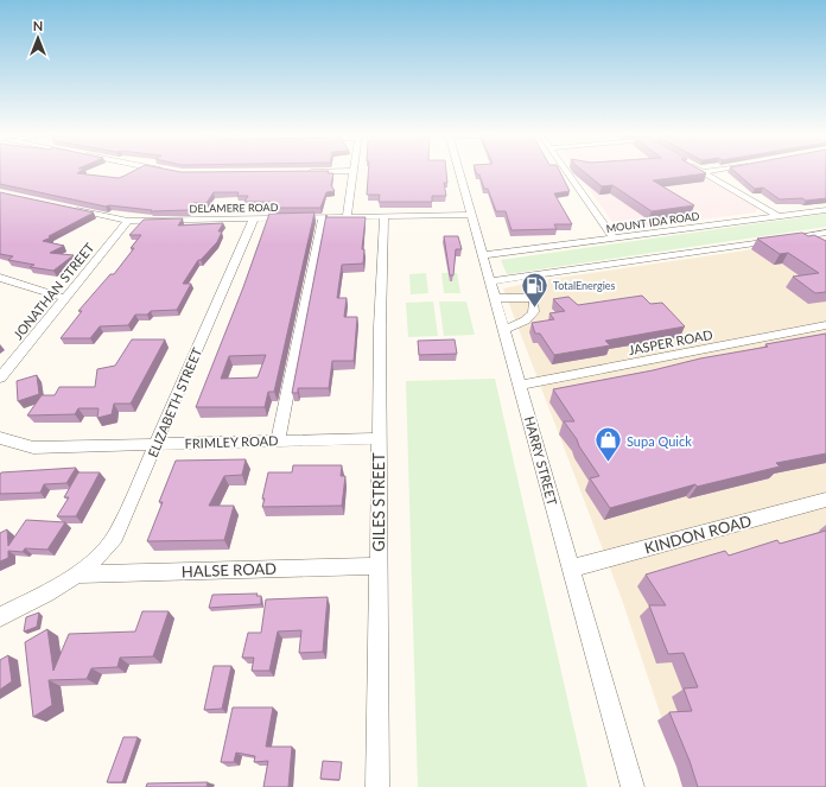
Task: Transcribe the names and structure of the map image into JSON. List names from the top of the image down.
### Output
{
  "streets": {
    "street": [
      "DELAMERE ROAD",
      "MOUNT IDA ROAD",
      "JONATHAN STREET",
      "JASPER ROAD",
      "ELIZABETH STREET",
      "FRIMLEY ROAD",
      "HARRY STREET",
      "GILES STREET",
      "KINDON ROAD",
      "HALSE ROAD"
    ]
  },
  "crossings": [
    ["DELAMERE ROAD", "JONATHAN STREET"],
    ["DELAMERE ROAD", "ELIZABETH STREET"],
    ["DELAMERE ROAD", "HARRY STREET"],
    ["DELAMERE ROAD", "GILES STREET"],
    ["MOUNT IDA ROAD", "HARRY STREET"],
    ["JASPER ROAD", "HARRY STREET"],
    ["ELIZABETH STREET", "FRIMLEY ROAD"],
    ["ELIZABETH STREET", "HALSE ROAD"],
    ["FRIMLEY ROAD", "GILES STREET"],
    ["HARRY STREET", "KINDON ROAD"],
    ["GILES STREET", "HALSE ROAD"]
  ],
  "places": {
    "fuel station": ["TotalEnergies"],
    "shop": ["Supa Quick"]
  },
  "north": "top"
}
